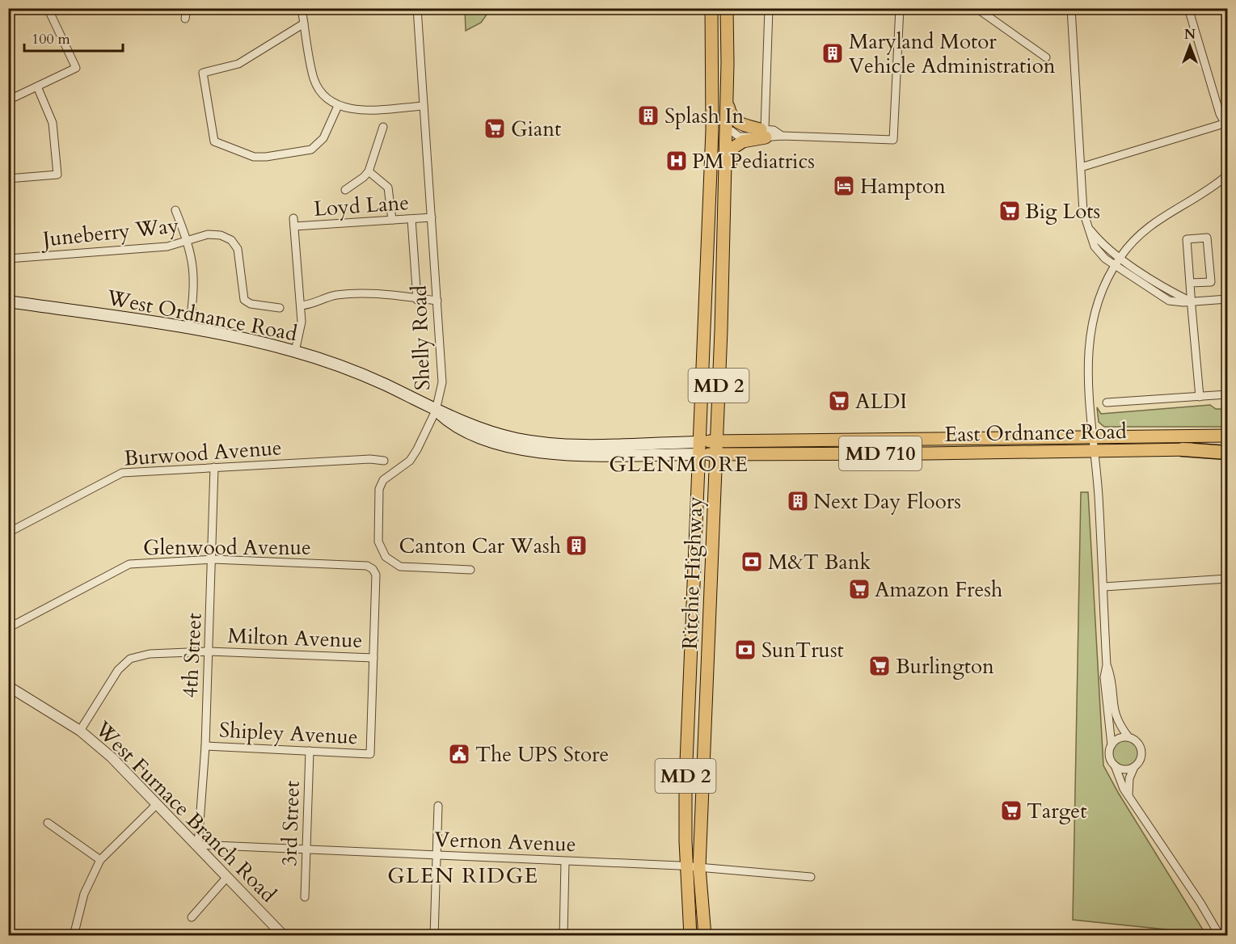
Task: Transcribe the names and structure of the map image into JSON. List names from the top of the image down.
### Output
{
  "streets": {
    "main road": [
      "West Ordnance Road",
      "MD 2",
      "East Ordnance Road",
      "MD 710",
      "Ritchie Highway"
    ],
    "street": [
      "Loyd Lane",
      "Juneberry Way",
      "Shelly Road",
      "Burwood Avenue",
      "Glenwood Avenue",
      "Milton Avenue",
      "4th Street",
      "Shipley Avenue",
      "West Furnace Branch Road",
      "3rd Street",
      "Vernon Avenue"
    ]
  },
  "crossings": [
    ["Loyd Lane", "Shelly Road"],
    ["West Ordnance Road", "Shelly Road"],
    ["West Ordnance Road", "East Ordnance Road"],
    ["West Ordnance Road", "Ritchie Highway"],
    ["East Ordnance Road", "Ritchie Highway"],
    ["Burwood Avenue", "4th Street"],
    ["Glenwood Avenue", "Milton Avenue"],
    ["Glenwood Avenue", "4th Street"],
    ["Glenwood Avenue", "Shipley Avenue"],
    ["Ritchie Highway", "Vernon Avenue"],
    ["Milton Avenue", "4th Street"],
    ["Milton Avenue", "Shipley Avenue"],
    ["Milton Avenue", "West Furnace Branch Road"],
    ["4th Street", "Shipley Avenue"],
    ["4th Street", "West Furnace Branch Road"],
    ["4th Street", "Vernon Avenue"],
    ["Shipley Avenue", "3rd Street"],
    ["West Furnace Branch Road", "Vernon Avenue"],
    ["3rd Street", "Vernon Avenue"]
  ],
  "districts": ["GLENMORE", "GLEN RIDGE"],
  "places": {
    "building": [
      "Maryland Motor Vehicle Administration",
      "Splash In",
      "Next Day Floors",
      "Canton Car Wash"
    ],
    "supermarket": [
      "Giant",
      "Big Lots",
      "ALDI",
      "Amazon Fresh",
      "Burlington",
      "Target"
    ],
    "hospital": ["PM Pediatrics"],
    "hotel": ["Hampton"],
    "bank": ["M&T Bank", "SunTrust"],
    "public building": ["The UPS Store"]
  },
  "scale_bar": "100 m",
  "north": "top"
}
